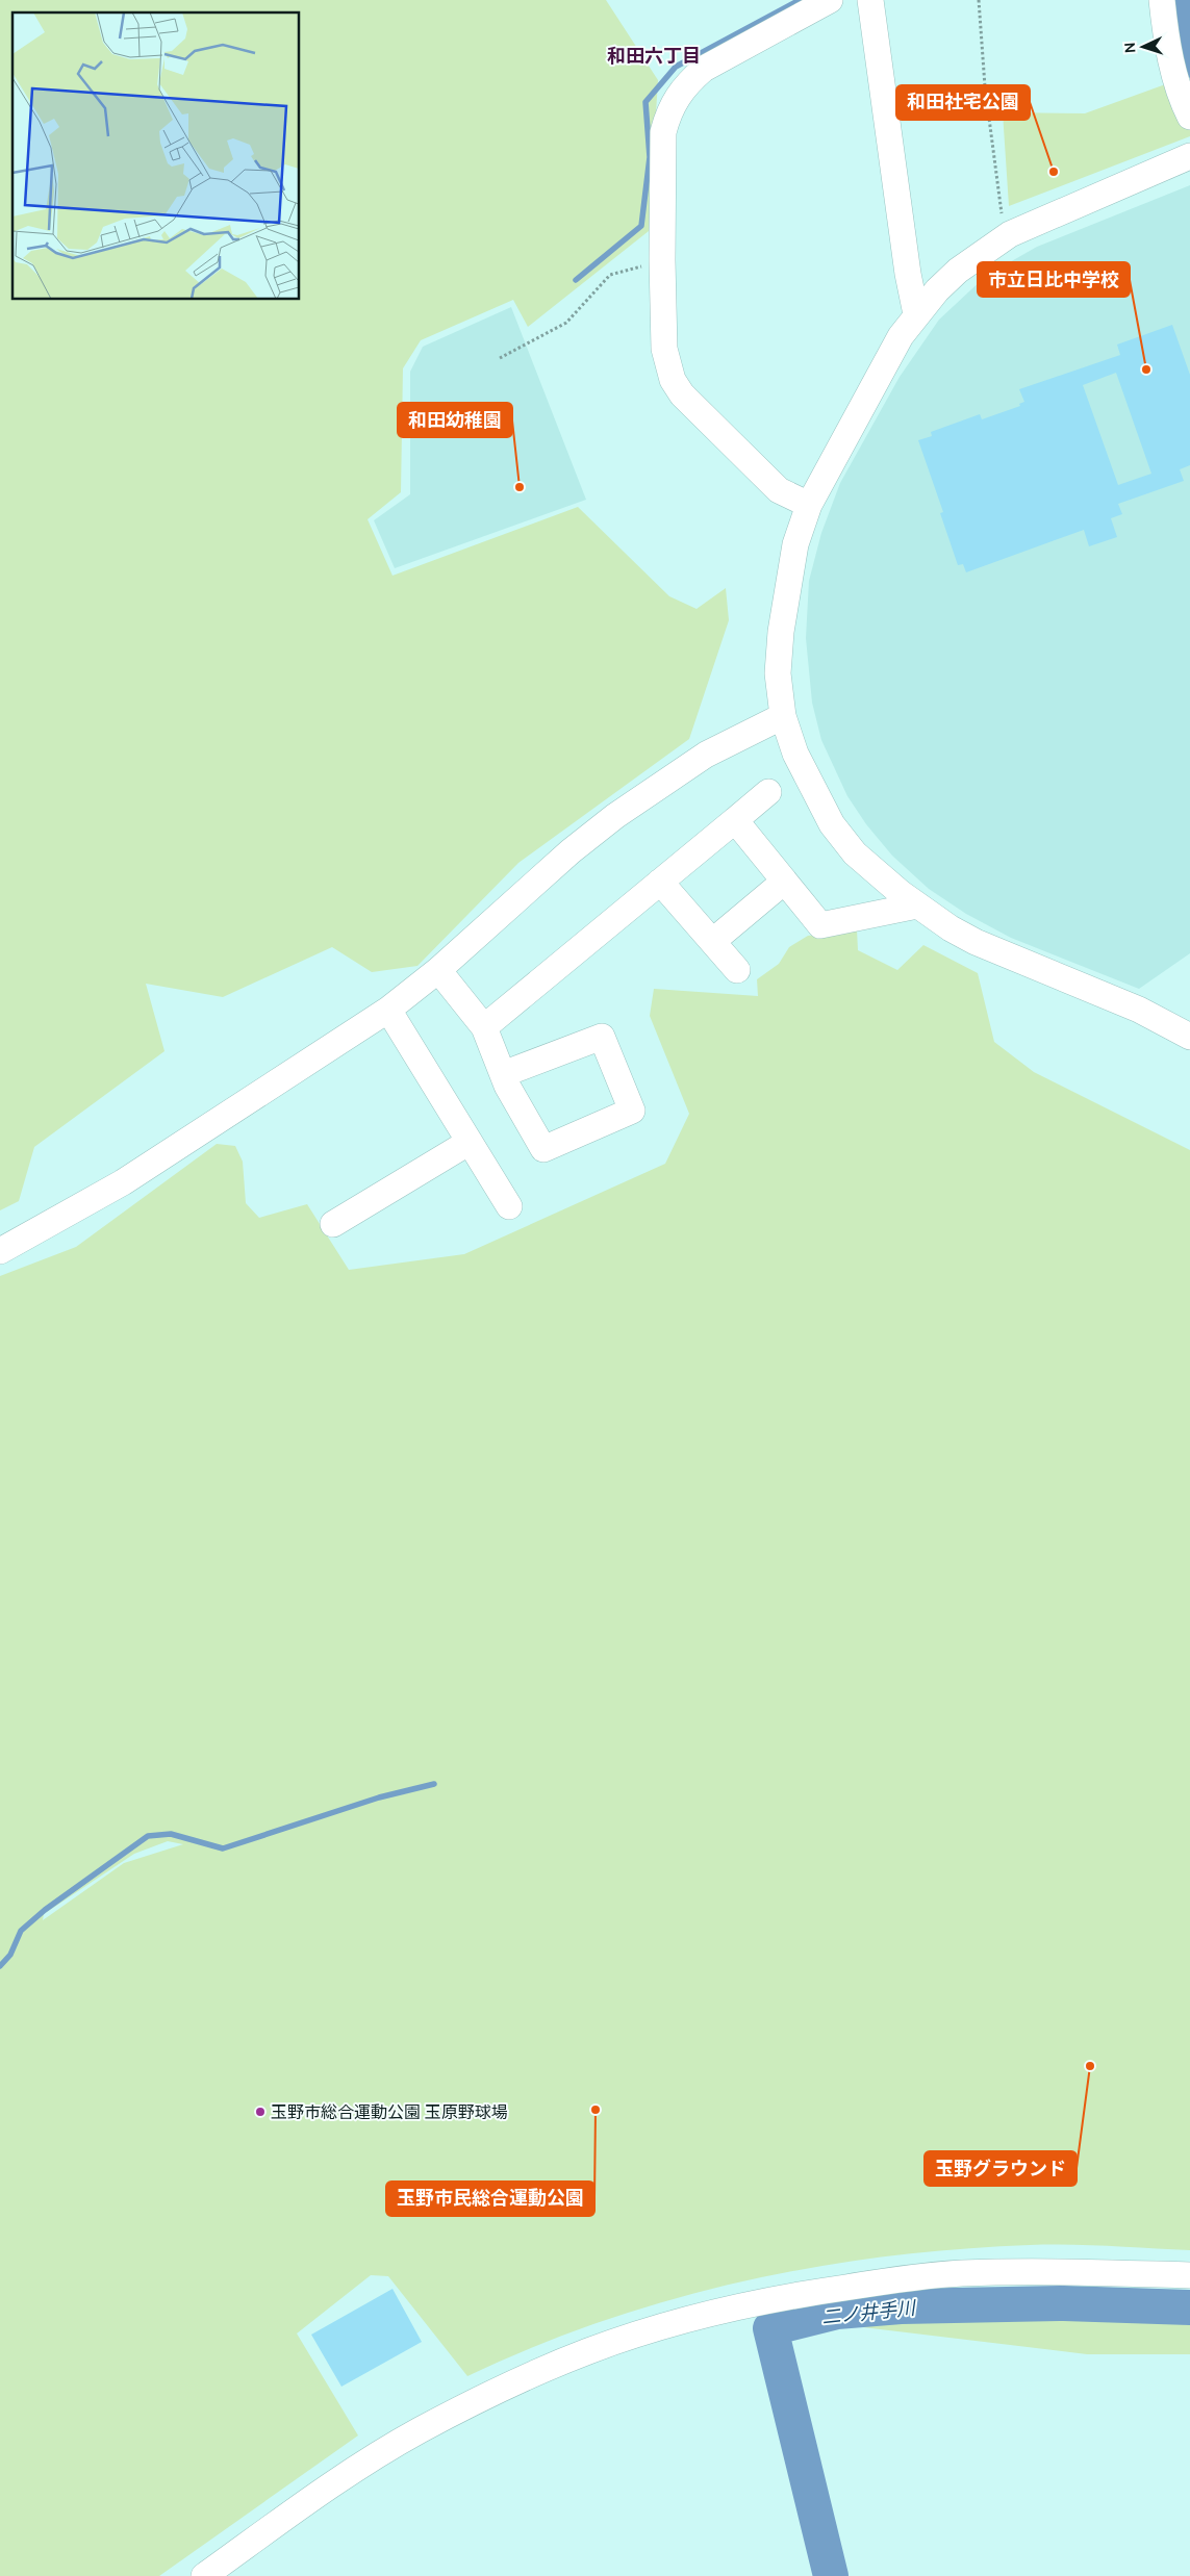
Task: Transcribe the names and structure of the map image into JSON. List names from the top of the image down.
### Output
{
  "districts": ["和田六丁目"],
  "water": ["二ノ井手川"],
  "places": [
    "和田社宅公園",
    "市立日比中学校",
    "和田幼稚園",
    "玉野グラウンド",
    "玉野市民総合運動公園",
    "玉野市総合運動公園 玉原野球場"
  ],
  "north": "left"
}
